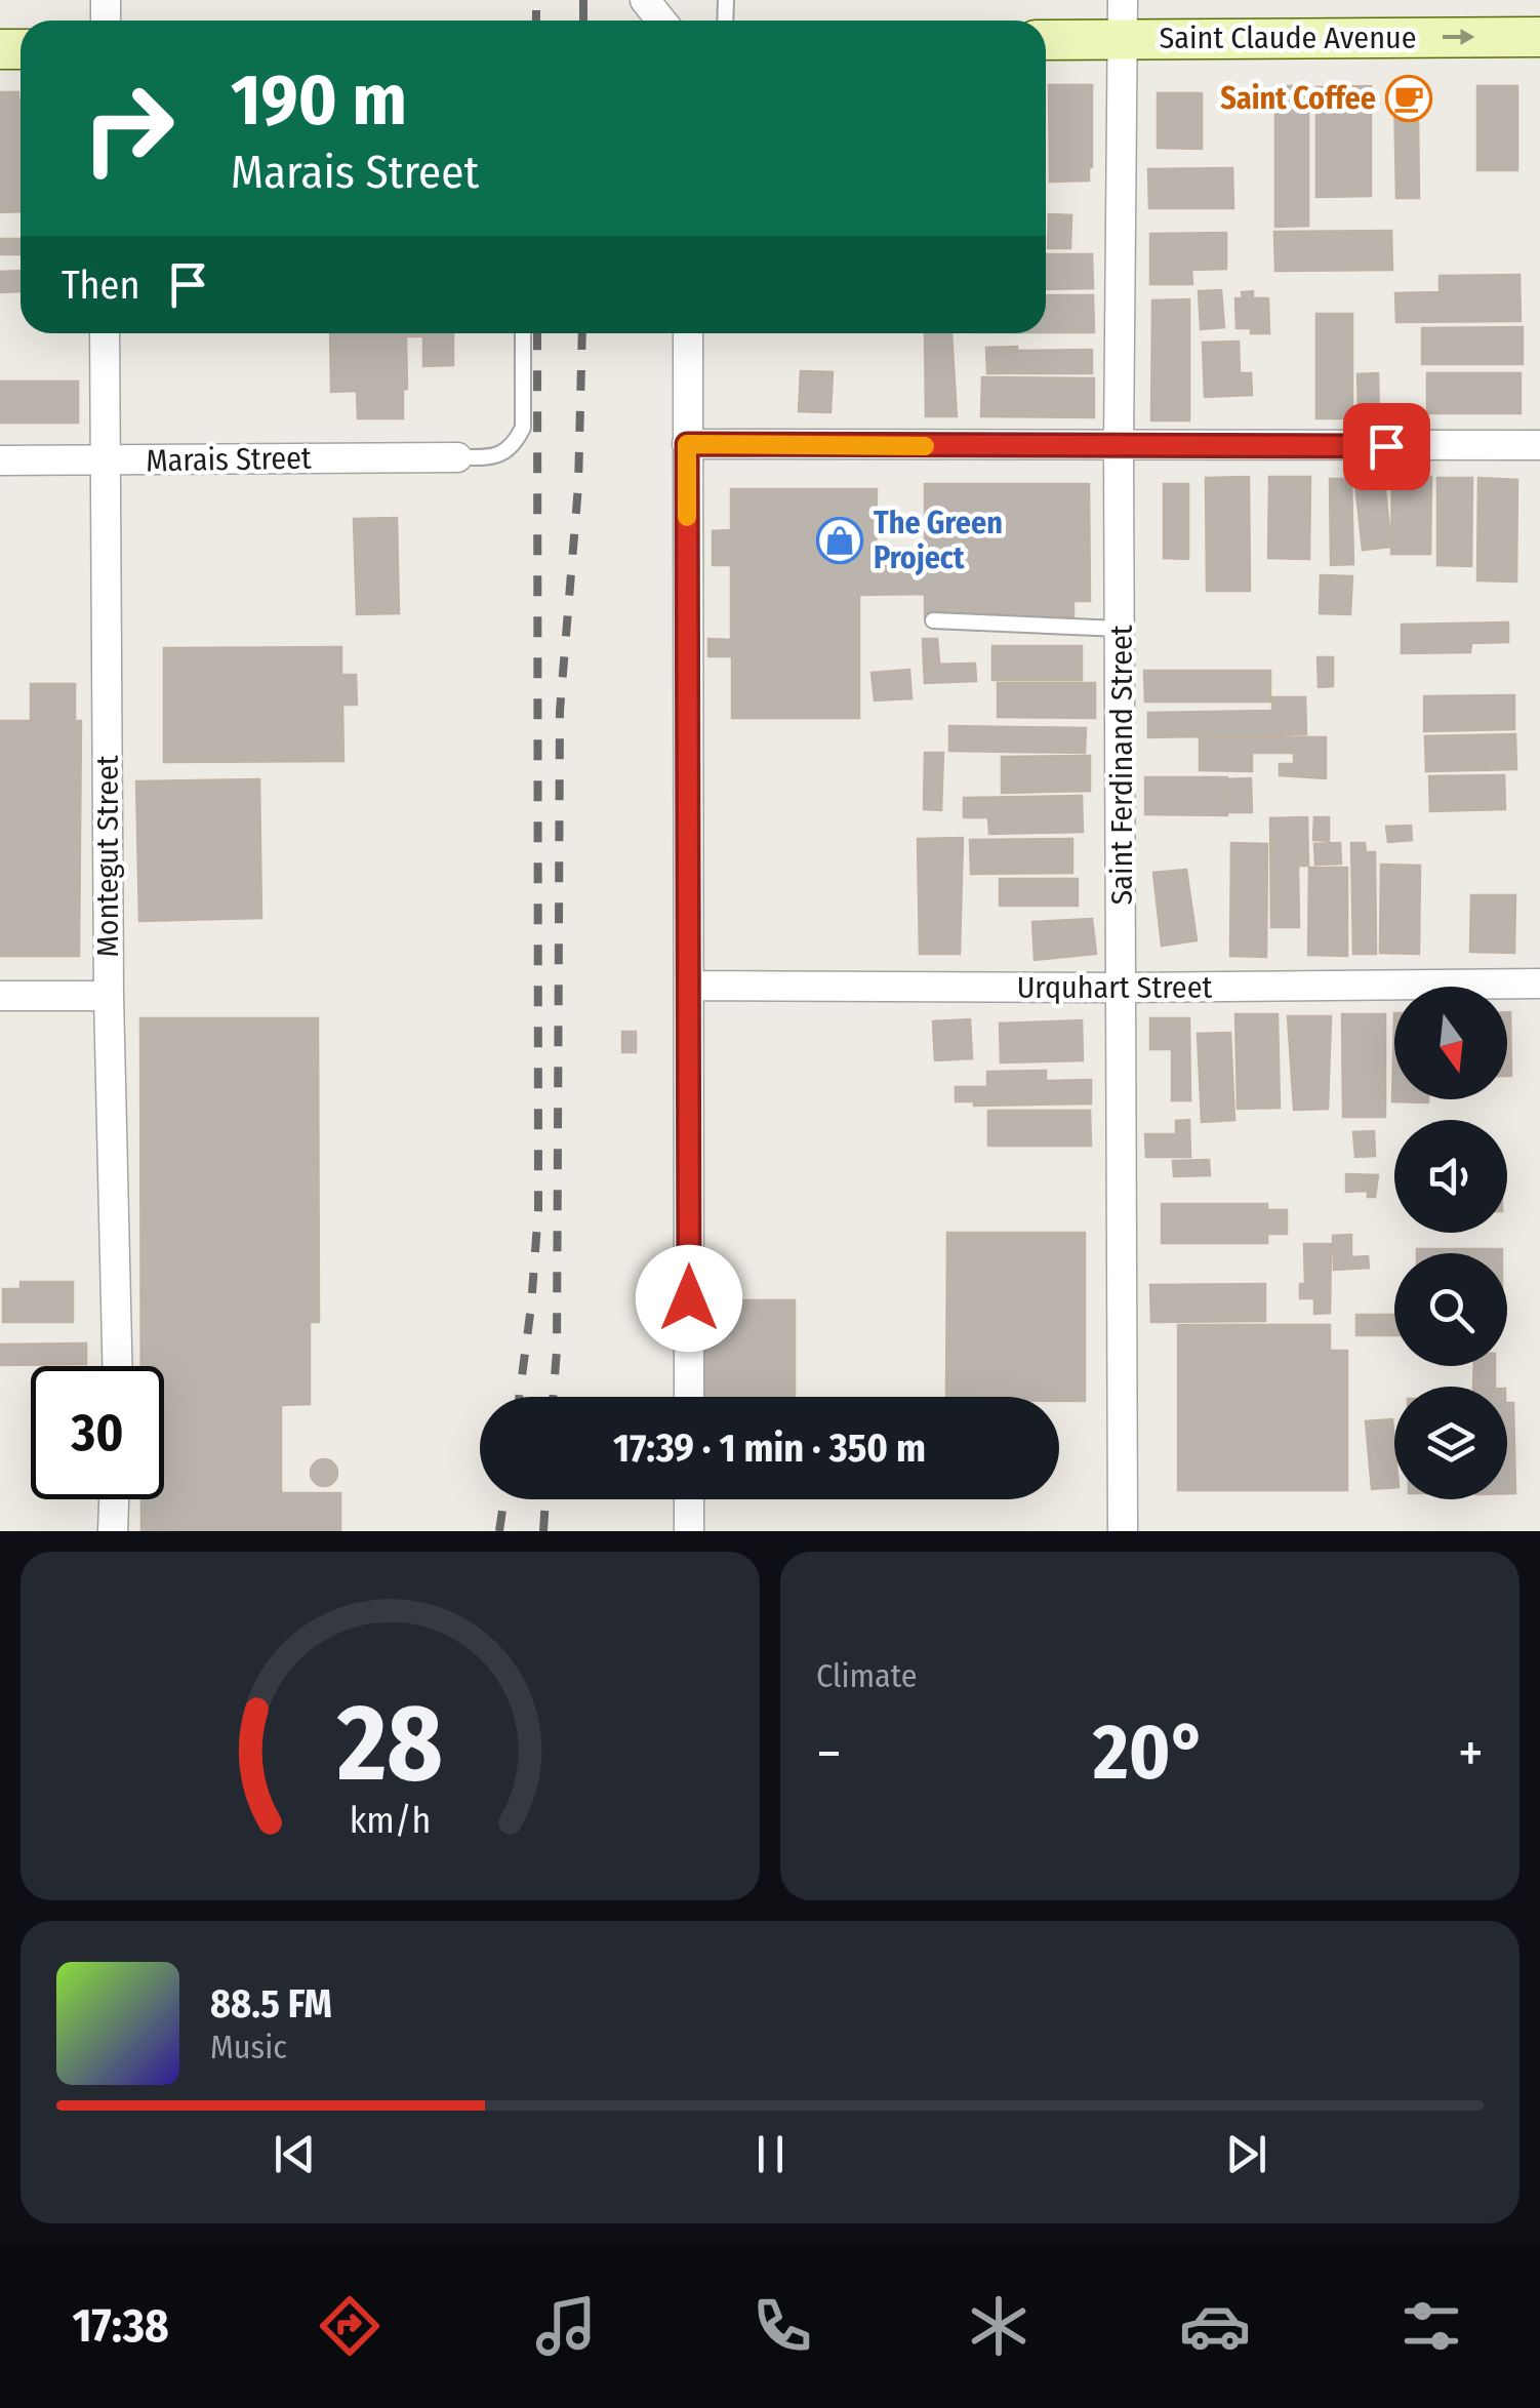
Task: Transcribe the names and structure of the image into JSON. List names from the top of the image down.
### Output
{
  "streets": {
    "main road": ["Saint Claude Avenue"],
    "street": [
      "Marais Street",
      "Saint Ferdinand Street",
      "Montegut Street",
      "Urquhart Street"
    ]
  },
  "crossings": [
    ["Saint Claude Avenue", "Saint Ferdinand Street"],
    ["Marais Street", "Montegut Street"],
    ["Saint Ferdinand Street", "Urquhart Street"]
  ],
  "one_way": ["Saint Claude Avenue"],
  "places": {
    "cafe": ["Saint Coffee"],
    "shop": ["The Green Project"]
  },
  "north": "bottom",
  "page": {
    "turn": ["190 m", "Marais Street"],
    "then": "Then",
    "limit": "30",
    "trip": "17:39 · 1 min · 350 m",
    "tile": "Climate",
    "heat": ["−", "20°", "+"],
    "song": ["88.5 FM", "Music"],
    "tabs": "17:38",
    "gauge": ["28", "km/h"]
  }
}
